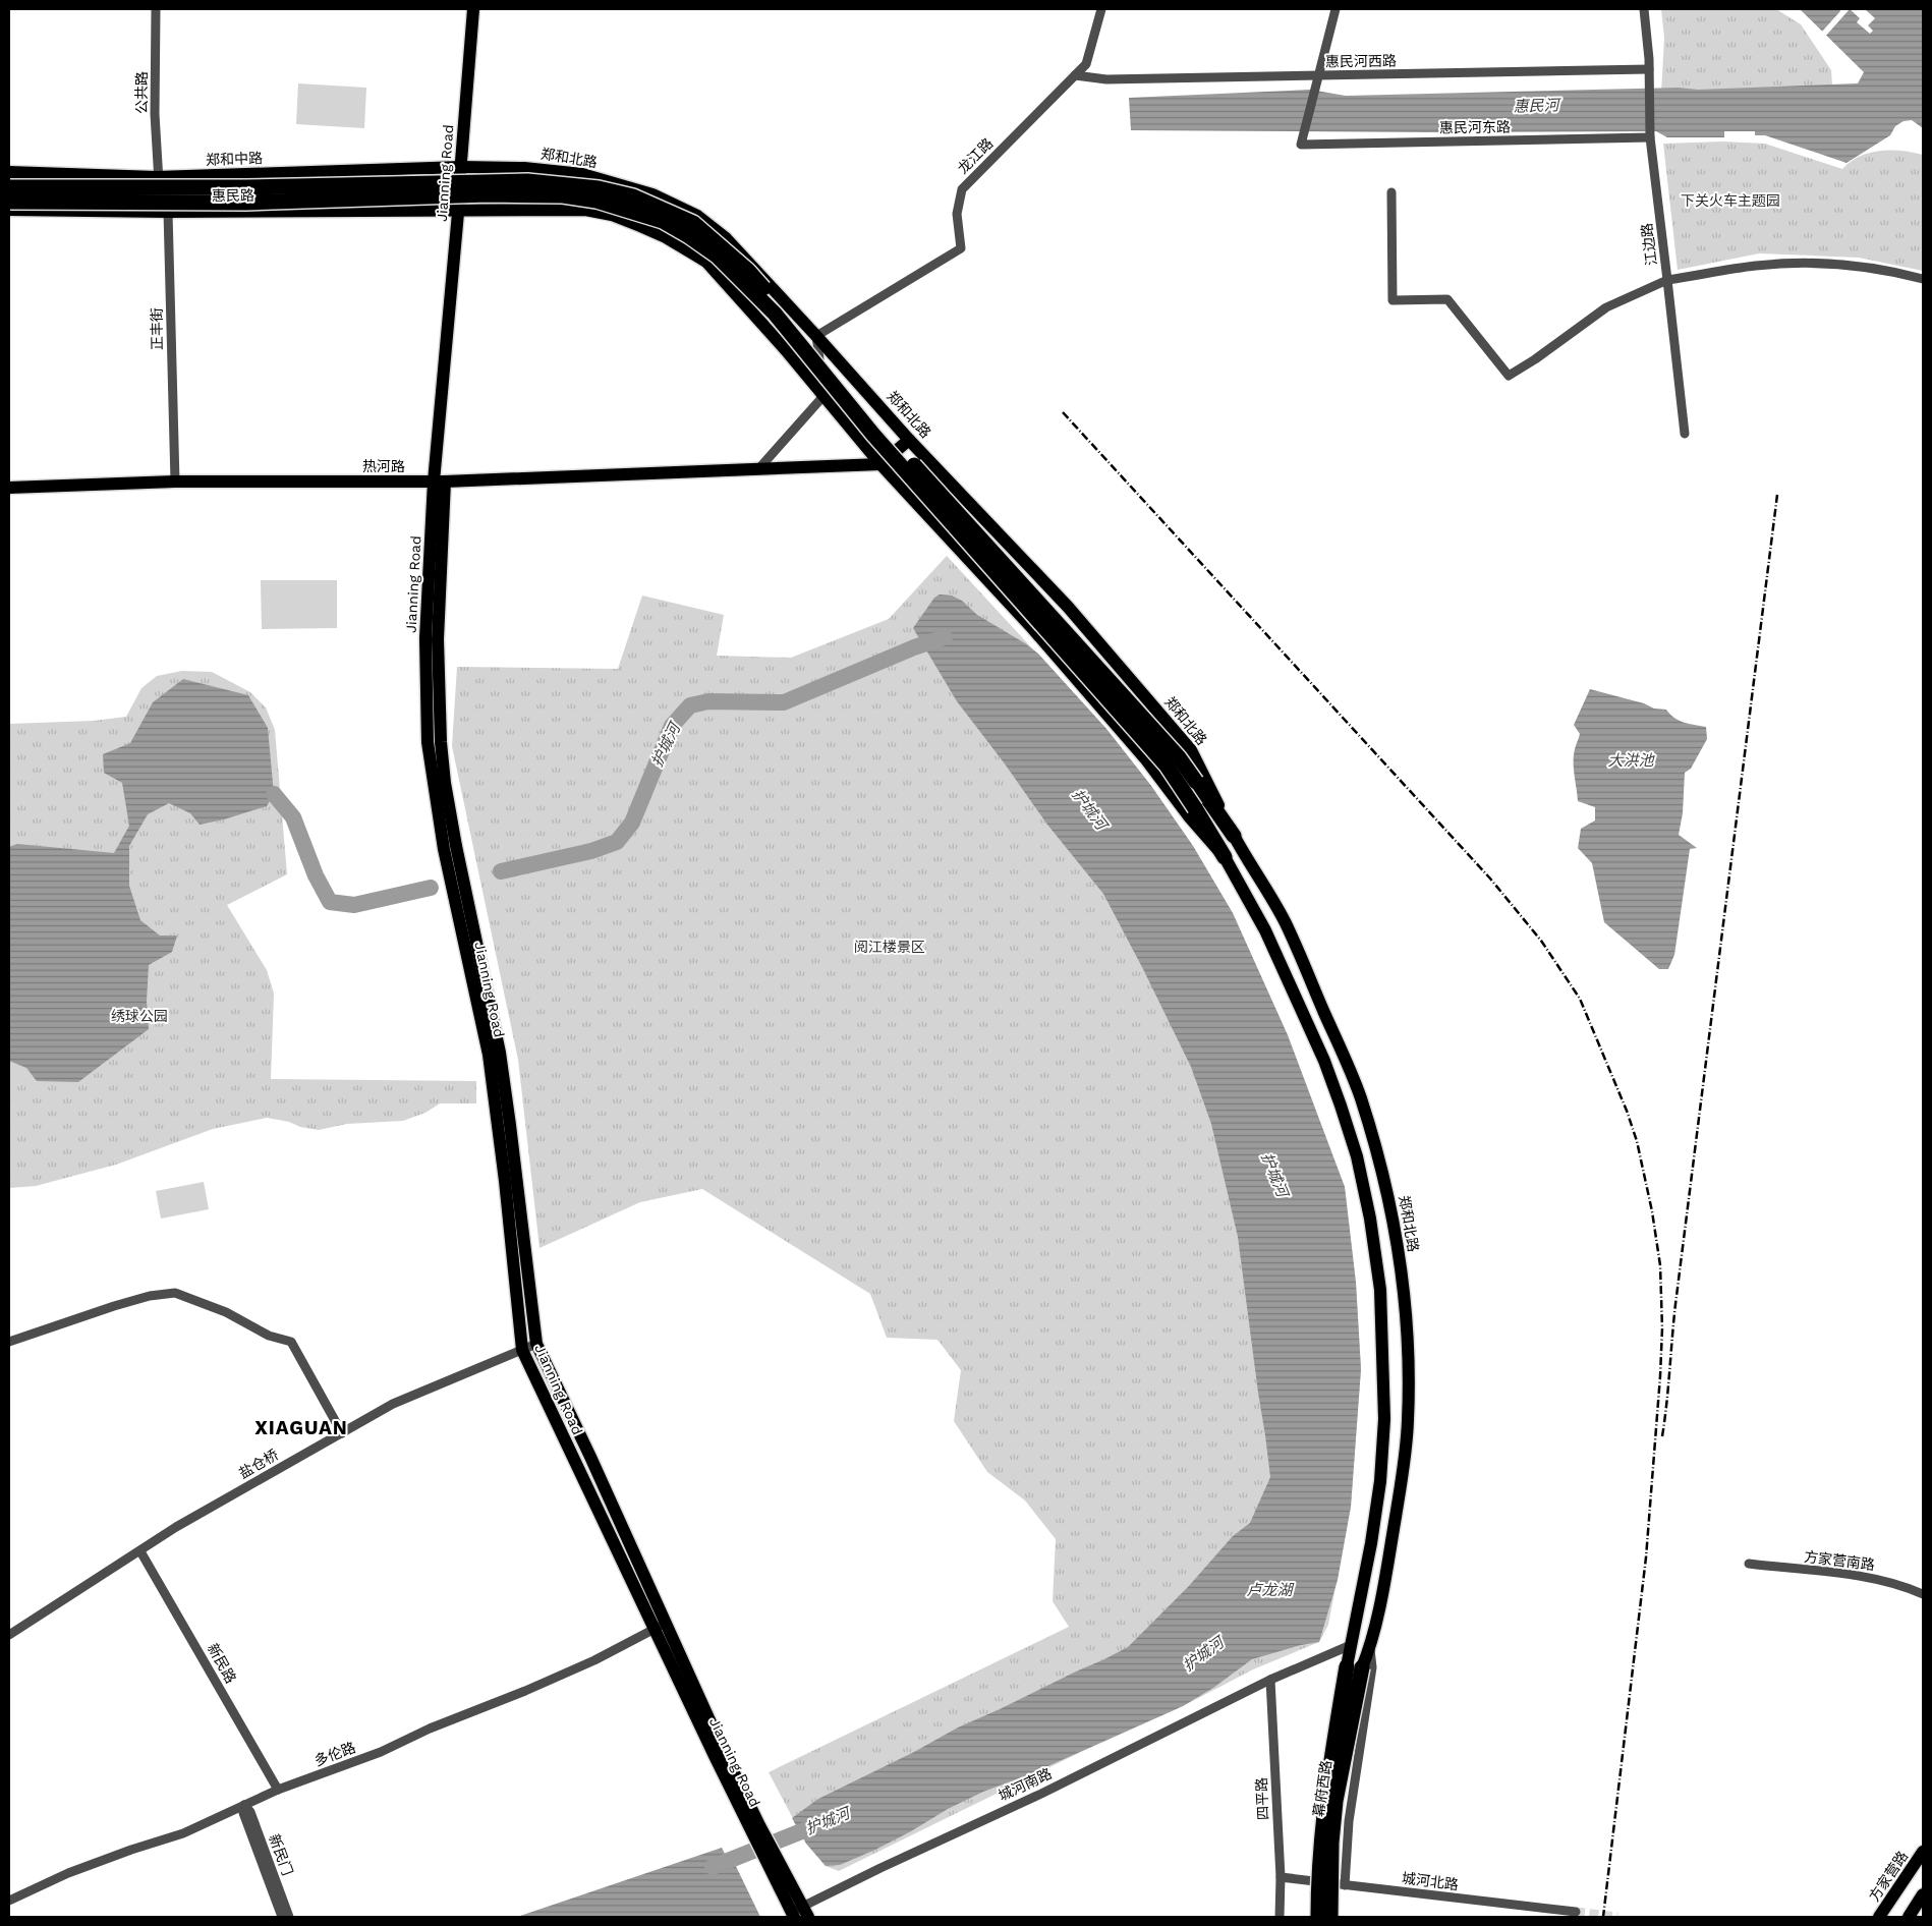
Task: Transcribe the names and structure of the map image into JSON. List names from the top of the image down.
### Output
{
  "streets": {
    "highway": ["郑和北路", "幕府西路"],
    "main road": [
      "郑和中路",
      "Jianning Road",
      "惠民路",
      "热河路",
      "方家营路"
    ],
    "street": [
      "惠民河西路",
      "公共路",
      "惠民河东路",
      "龙江路",
      "江边路",
      "正丰街",
      "盐仓桥",
      "方家营南路",
      "新民路",
      "多伦路",
      "城河南路",
      "四平路",
      "新民门",
      "城河北路"
    ]
  },
  "crossings": [
    ["惠民河西路", "惠民河东路"],
    ["惠民河西路", "龙江路"],
    ["公共路", "郑和中路"],
    ["公共路", "正丰街"],
    ["惠民河东路", "江边路"],
    ["龙江路", "郑和北路"],
    ["郑和北路", "郑和中路"],
    ["郑和北路", "Jianning Road"],
    ["郑和北路", "幕府西路"],
    ["郑和中路", "Jianning Road"],
    ["郑和中路", "正丰街"],
    ["Jianning Road", "惠民路"],
    ["Jianning Road", "热河路"],
    ["Jianning Road", "盐仓桥"],
    ["Jianning Road", "多伦路"],
    ["Jianning Road", "城河南路"],
    ["惠民路", "正丰街"],
    ["正丰街", "热河路"],
    ["盐仓桥", "新民路"],
    ["新民路", "多伦路"],
    ["多伦路", "新民门"],
    ["城河南路", "四平路"],
    ["四平路", "城河北路"]
  ],
  "districts": ["XIAGUAN"],
  "water": [
    "惠民河",
    "护城河",
    "大洪池",
    "卢龙湖"
  ],
  "parks": ["下关火车主题园", "阅江楼景区", "绣球公园"]
}
